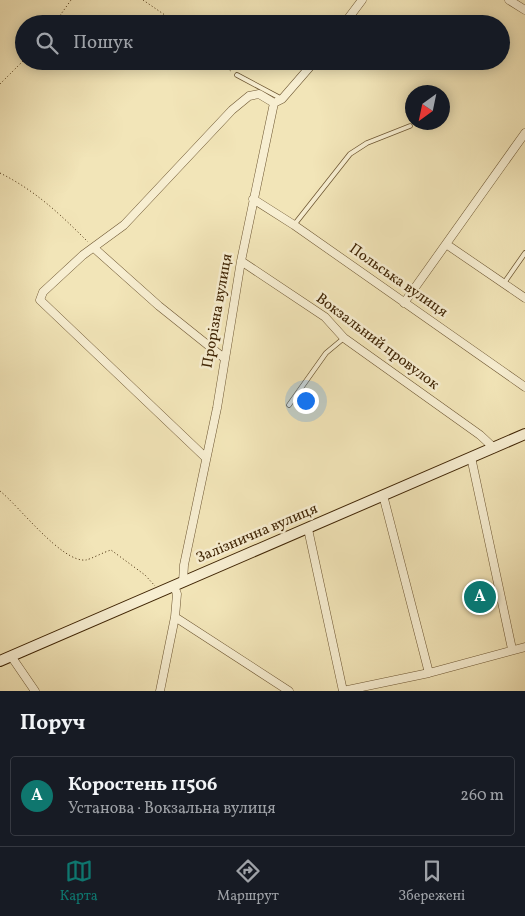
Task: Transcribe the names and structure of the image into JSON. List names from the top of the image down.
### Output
{
  "streets": {
    "street": [
      "Польська вулиця",
      "Прорізна вулиця",
      "Вокзальний провулок",
      "Залізнична вулиця"
    ]
  },
  "crossings": [
    ["Польська вулиця", "Прорізна вулиця"],
    ["Прорізна вулиця", "Вокзальний провулок"],
    ["Прорізна вулиця", "Залізнична вулиця"],
    ["Вокзальний провулок", "Залізнична вулиця"]
  ],
  "north": "bottom left",
  "page": {
    "search": "Пошук",
    "pins": "A",
    "heading": "Поруч",
    "list": [
      {
        "mark": "A",
        "name": "Коростень 11506",
        "note": "Установа · Вокзальна вулиця",
        "value": "260 m"
      }
    ],
    "nav": ["Карта", "Маршрут", "Збережені"]
  }
}
